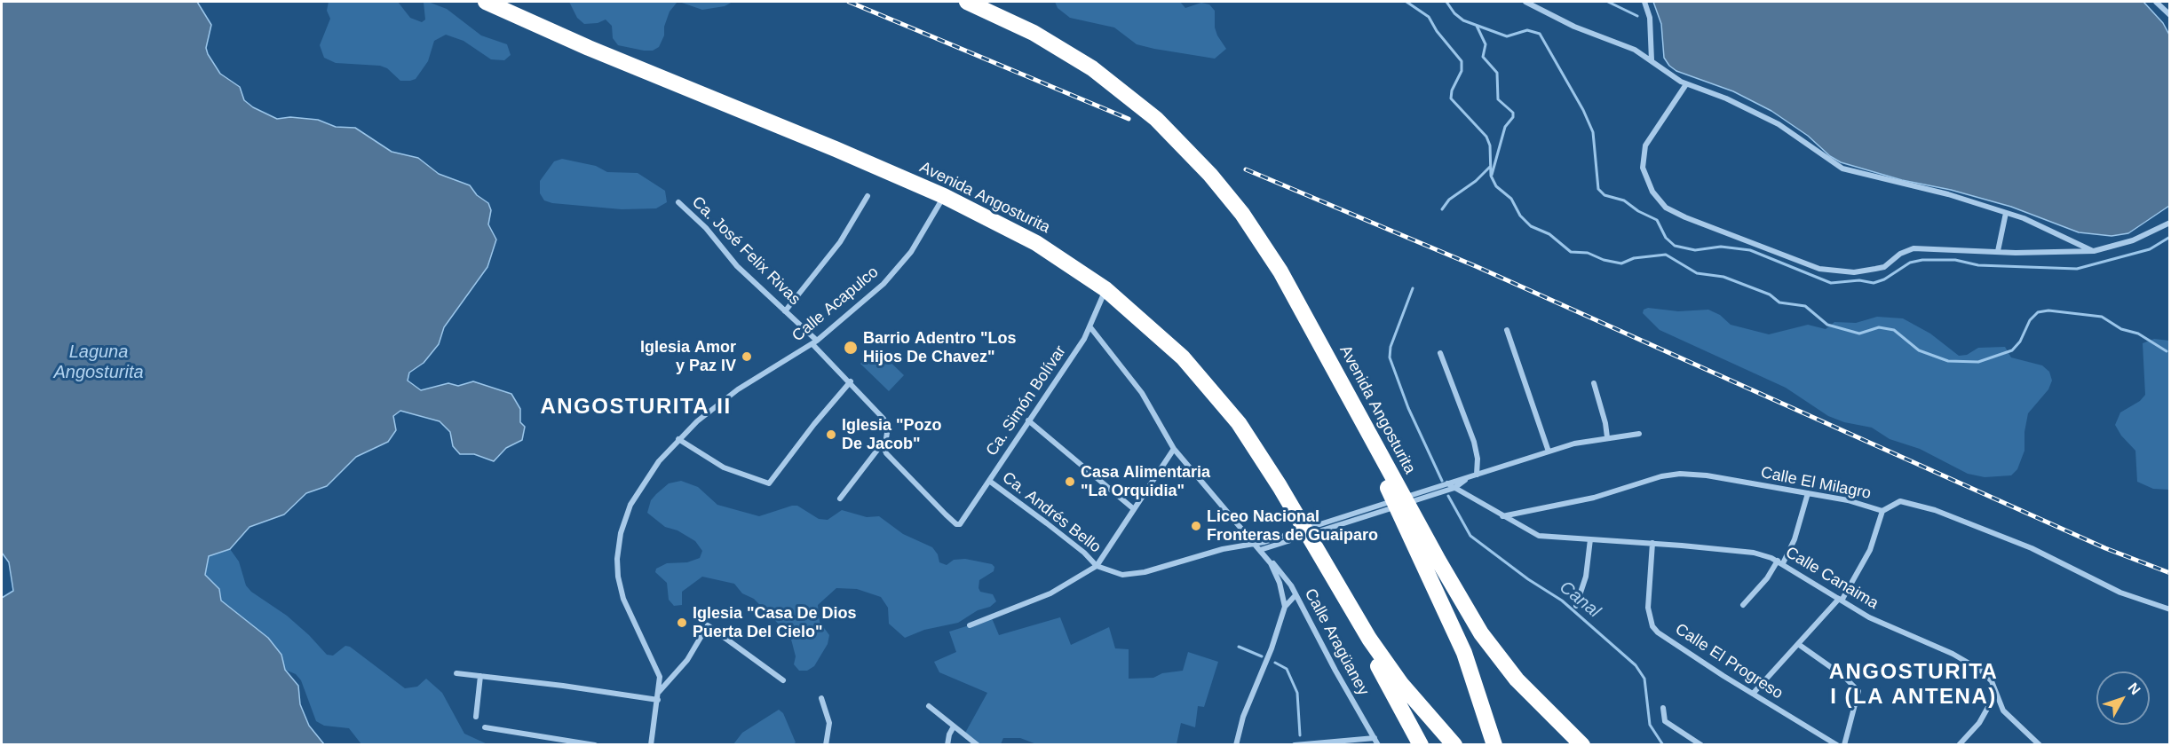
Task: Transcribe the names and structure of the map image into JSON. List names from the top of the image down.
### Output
{
  "streets": {
    "highway": ["Avenida Angosturita"],
    "street": [
      "Ca. José Felix Rivas",
      "Calle Acapulco",
      "Ca. Simón Bolívar",
      "Calle El Milagro",
      "Ca. Andrés Bello",
      "Calle Canaima",
      "Calle Aragüaney",
      "Calle El Progreso"
    ]
  },
  "crossings": [
    ["Avenida Angosturita", "Calle Acapulco"],
    ["Avenida Angosturita", "Ca. Simón Bolívar"],
    ["Ca. José Felix Rivas", "Calle Acapulco"],
    ["Ca. José Felix Rivas", "Ca. Simón Bolívar"],
    ["Ca. Simón Bolívar", "Ca. Andrés Bello"],
    ["Calle El Milagro", "Calle Canaima"],
    ["Calle Canaima", "Calle El Progreso"]
  ],
  "districts": ["ANGOSTURITA II", "ANGOSTURITA I (LA ANTENA)"],
  "water": ["Laguna Angosturita", "Canal"],
  "places": [
    "Barrio Adentro \"Los Hijos De Chavez\"",
    "Iglesia Amor y Paz IV",
    "Iglesia \"Pozo De Jacob\"",
    "Casa Alimentaria \"La Orquidia\"",
    "Liceo Nacional Fronteras de Guaiparo",
    "Iglesia \"Casa De Dios Puerta Del Cielo\""
  ],
  "north": "top right"
}
